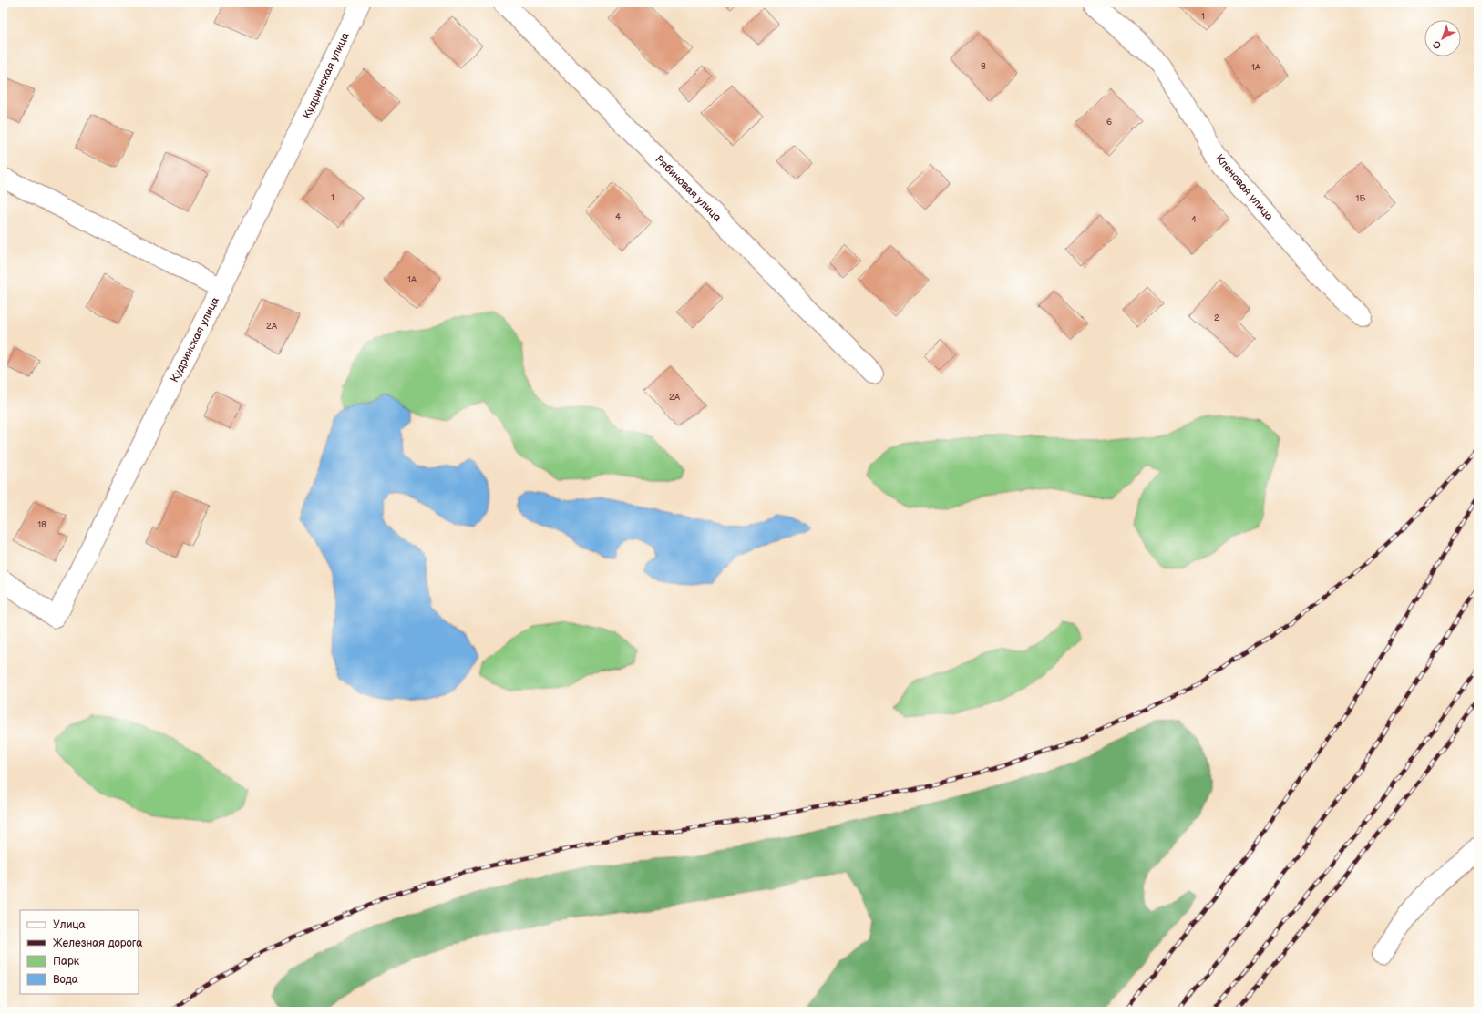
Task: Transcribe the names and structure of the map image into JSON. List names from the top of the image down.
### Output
{
  "streets": {
    "street": ["Кудринская улица", "Кленовая улица", "Рябиновая улица"]
  },
  "house_numbers": [
    "1",
    "8",
    "1А",
    "6",
    "1",
    "1Б",
    "4",
    "4",
    "1А",
    "2",
    "2А",
    "2А",
    "18"
  ],
  "legend": [
    "Улица",
    "Железная дорога",
    "Парк",
    "Вода"
  ],
  "north": "bottom left"
}
